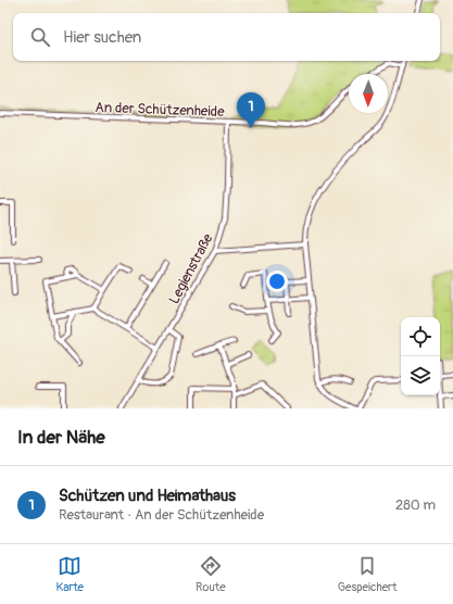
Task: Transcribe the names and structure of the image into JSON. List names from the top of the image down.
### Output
{
  "streets": {
    "street": ["An der Schützenheide", "Legienstraße"]
  },
  "crossings": [
    ["An der Schützenheide", "Legienstraße"]
  ],
  "north": "bottom",
  "page": {
    "search": "Hier suchen",
    "pins": "1",
    "heading": "In der Nähe",
    "list": [
      {
        "mark": "1",
        "name": "Schützen und Heimathaus",
        "note": "Restaurant · An der Schützenheide",
        "value": "280 m"
      }
    ],
    "nav": ["Karte", "Route", "Gespeichert"]
  }
}
